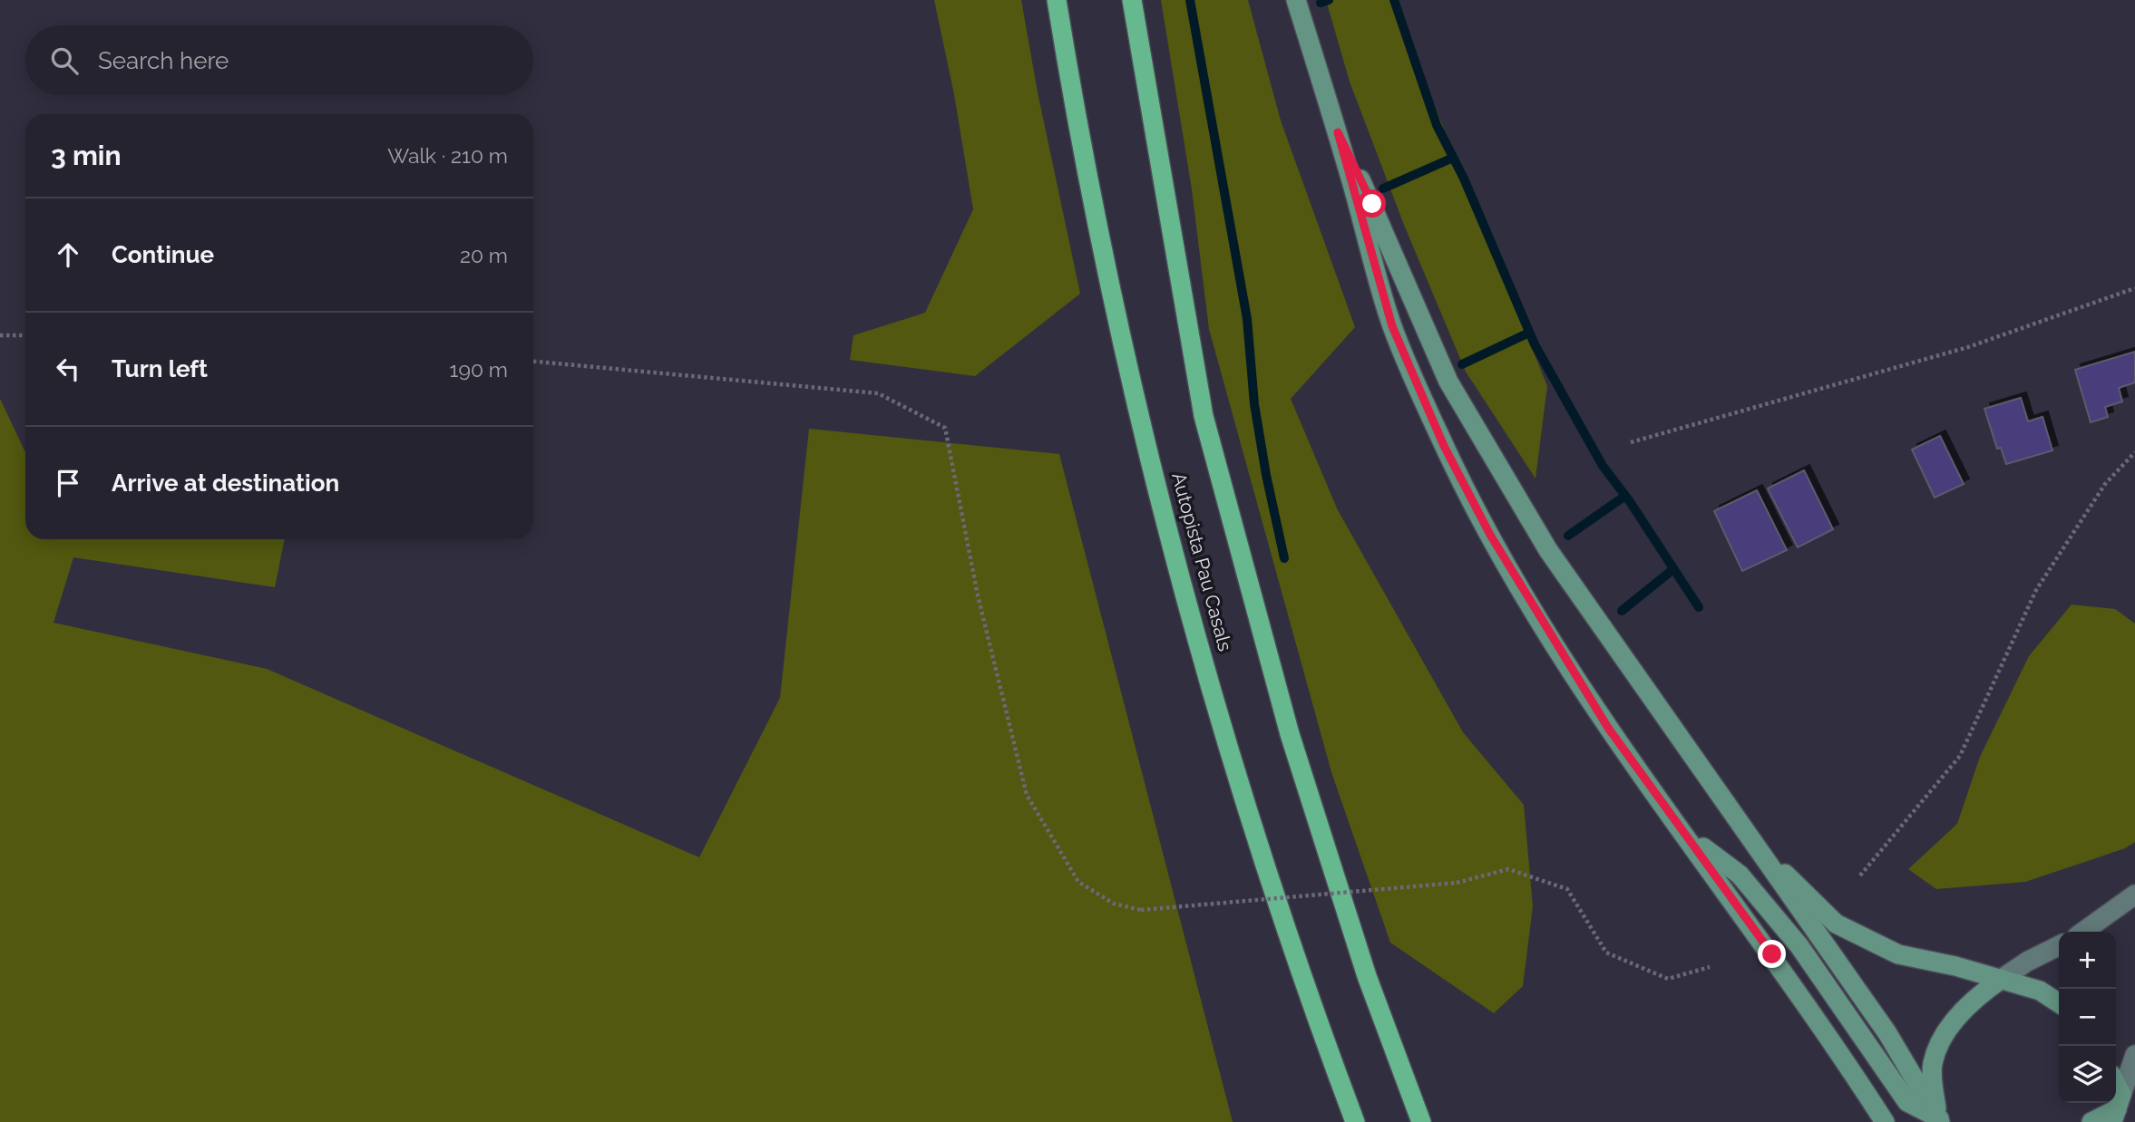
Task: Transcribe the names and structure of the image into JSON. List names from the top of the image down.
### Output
{
  "streets": {
    "highway": ["Autopista Pau Casals"]
  },
  "page": {
    "search": "Search here",
    "heading": ["3 min", "Walk · 210 m"],
    "list": [
      ["Continue", "20 m"],
      ["Turn left", "190 m"],
      "Arrive at destination"
    ],
    "map_buttons": ["+", "−"]
  }
}
